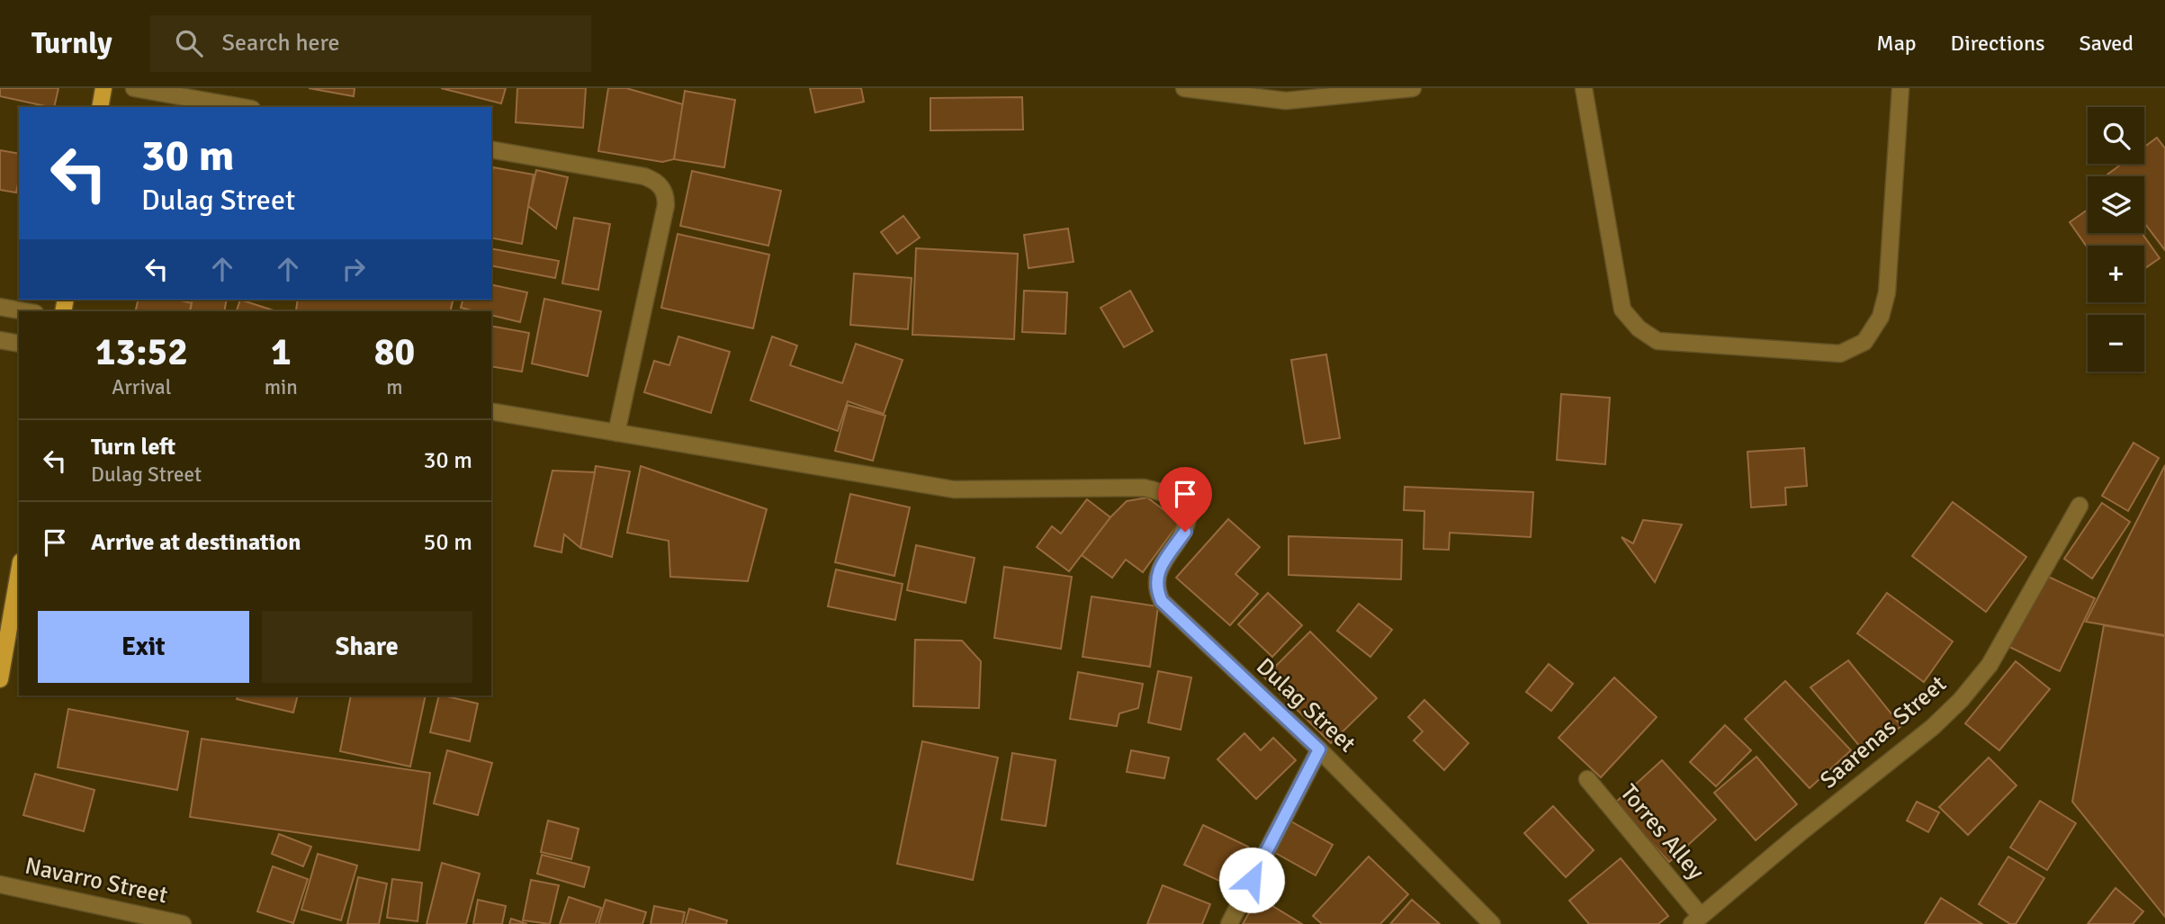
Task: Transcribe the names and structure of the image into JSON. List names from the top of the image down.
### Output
{
  "streets": {
    "street": [
      "Dulag Street",
      "Saarenas Street",
      "Torres Alley",
      "Navarro Street"
    ]
  },
  "crossings": [
    ["Saarenas Street", "Torres Alley"]
  ],
  "page": {
    "header": "Turnly",
    "search": "Search here",
    "nav": ["Map", "Directions", "Saved"],
    "map_buttons": ["+", "−"],
    "turn": ["30 m", "Dulag Street"],
    "eta": [
      "13:52",
      "Arrival",
      "1",
      "min",
      "80",
      "m"
    ],
    "list": [
      {
        "name": "Turn left",
        "note": "Dulag Street",
        "value": "30 m"
      },
      {
        "name": "Arrive at destination",
        "value": "50 m"
      }
    ],
    "buttons": ["Exit", "Share"]
  }
}
